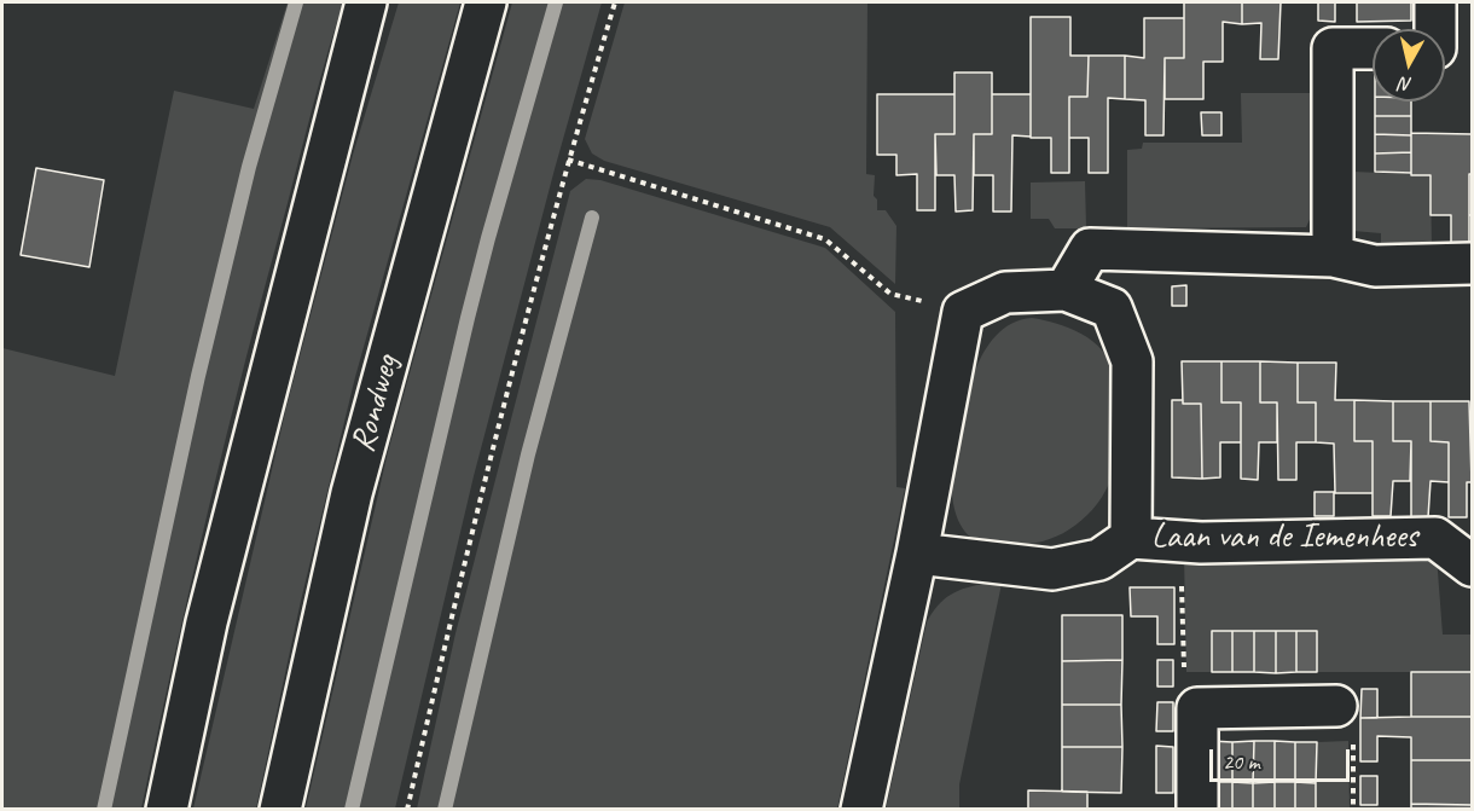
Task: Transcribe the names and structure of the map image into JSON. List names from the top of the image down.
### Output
{
  "streets": {
    "street": ["Rondweg", "Laan van de Iemenhees"]
  },
  "scale_bar": "20 m",
  "north": "bottom"
}
